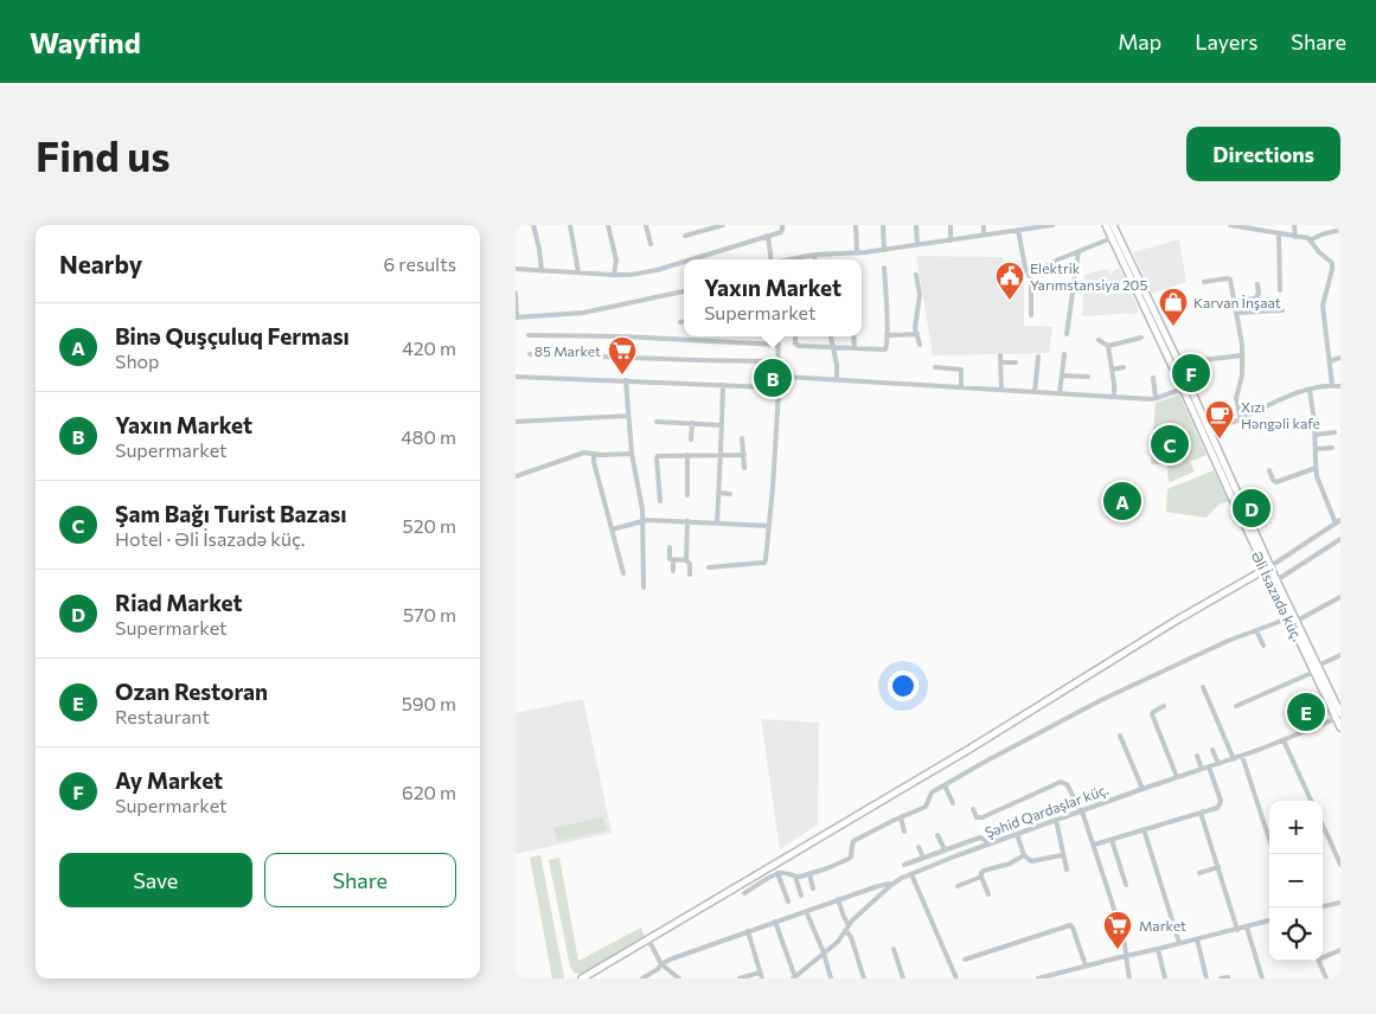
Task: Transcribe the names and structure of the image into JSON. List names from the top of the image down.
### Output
{
  "streets": {
    "main road": ["Əli İsazadə küç."],
    "street": ["Şəhid Qardaşlar küç."]
  },
  "crossings": [
    ["Əli İsazadə küç.", "Şəhid Qardaşlar küç."]
  ],
  "places": {
    "public building": ["Elektrik Yarımstansiya 205"],
    "shop": ["Karvan İnşaat"],
    "supermarket": ["85 Market", "Market"],
    "cafe": ["Xızı Həngəli kafe"]
  },
  "page": {
    "header": "Wayfind",
    "nav": ["Map", "Layers", "Share"],
    "buttons": [
      "Directions",
      ["Save", "Share"]
    ],
    "title": "Find us",
    "heading": ["Nearby", "6 results"],
    "popup": ["Yaxın Market", "Supermarket"],
    "list": [
      {
        "mark": "A",
        "name": "Binə Quşçuluq Ferması",
        "note": "Shop",
        "value": "420 m"
      },
      {
        "mark": "B",
        "name": "Yaxın Market",
        "note": "Supermarket",
        "value": "480 m"
      },
      {
        "mark": "C",
        "name": "Şam Bağı Turist Bazası",
        "note": "Hotel · Əli İsazadə küç.",
        "value": "520 m"
      },
      {
        "mark": "D",
        "name": "Riad Market",
        "note": "Supermarket",
        "value": "570 m"
      },
      {
        "mark": "E",
        "name": "Ozan Restoran",
        "note": "Restaurant",
        "value": "590 m"
      },
      {
        "mark": "F",
        "name": "Ay Market",
        "note": "Supermarket",
        "value": "620 m"
      }
    ],
    "pins": [
      "F",
      "B",
      "C",
      "A",
      "D",
      "E"
    ],
    "map_buttons": ["+", "−"]
  }
}
